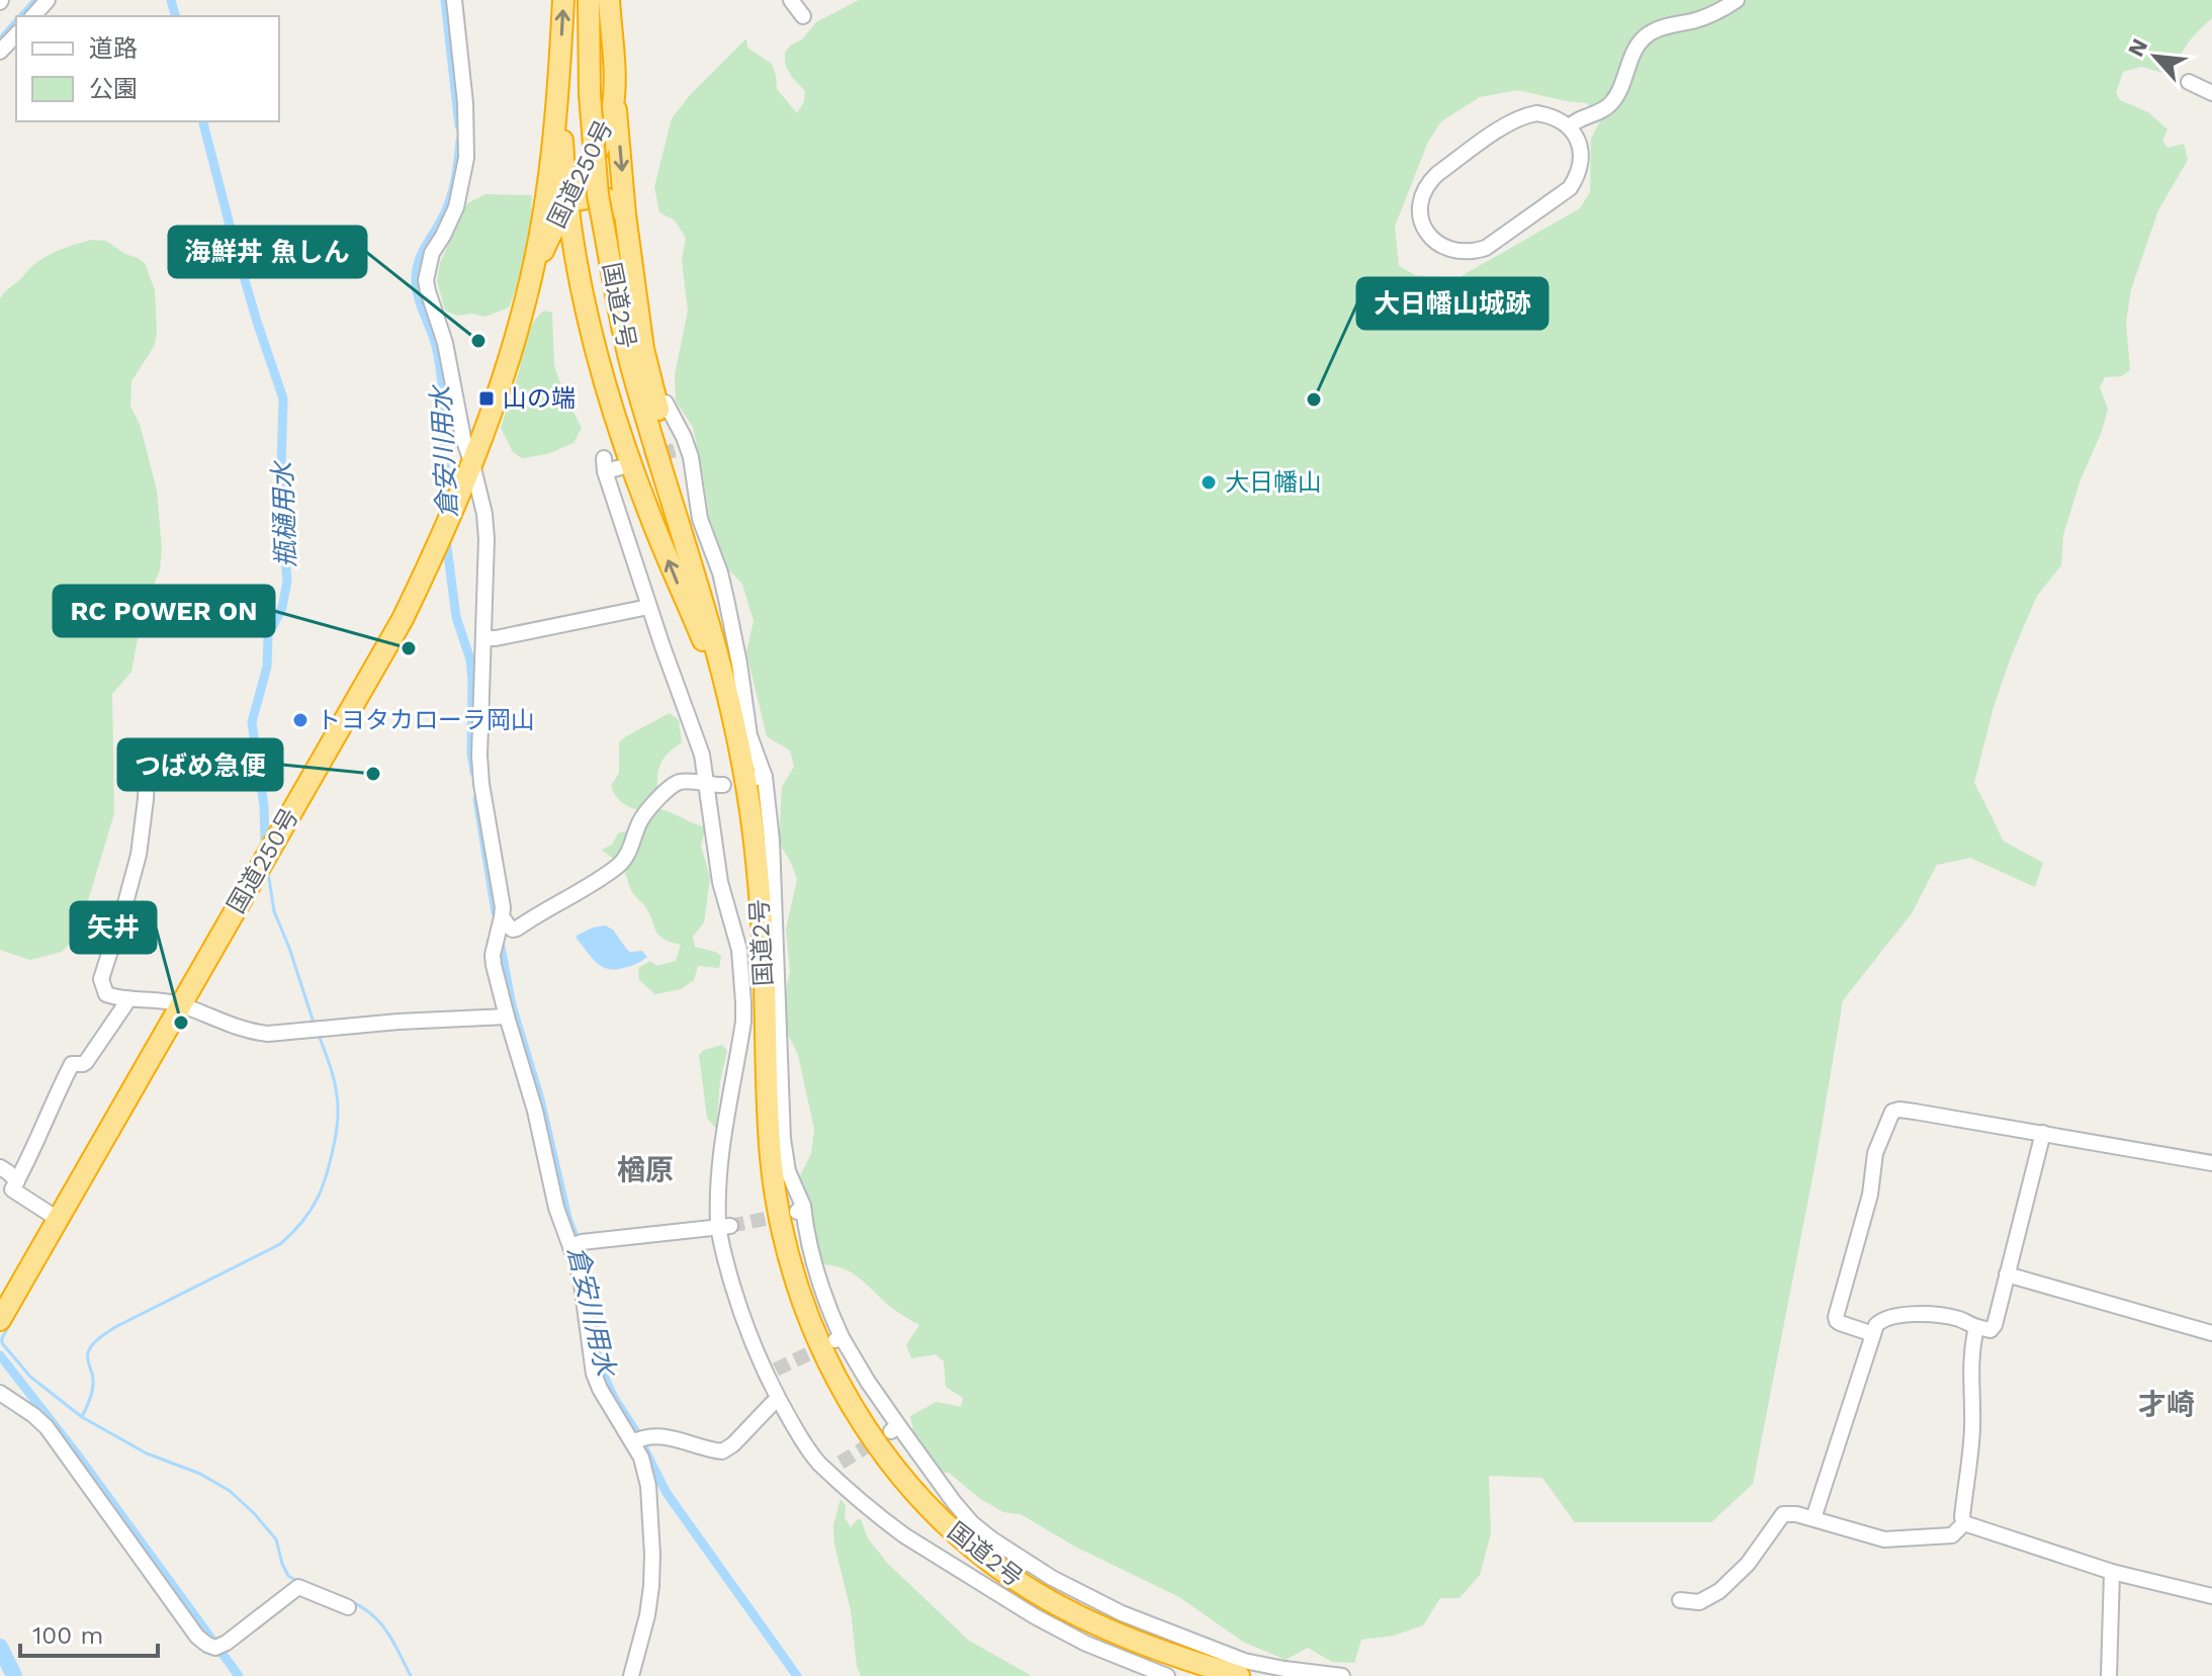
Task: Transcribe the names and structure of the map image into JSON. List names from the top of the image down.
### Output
{
  "streets": {
    "highway": ["国道250号", "国道2号"]
  },
  "districts": ["楢原", "才崎"],
  "water": ["倉安川用水", "瓶樋用水"],
  "places": {
    "other": [
      "海鮮丼 魚しん",
      "大日幡山城跡",
      "大日幡山",
      "RC POWER ON",
      "トヨタカローラ岡山",
      "つばめ急便",
      "矢井"
    ],
    "transit": ["山の端"]
  },
  "legend": ["道路", "公園"],
  "scale_bar": "100 m",
  "north": "top left"
}
